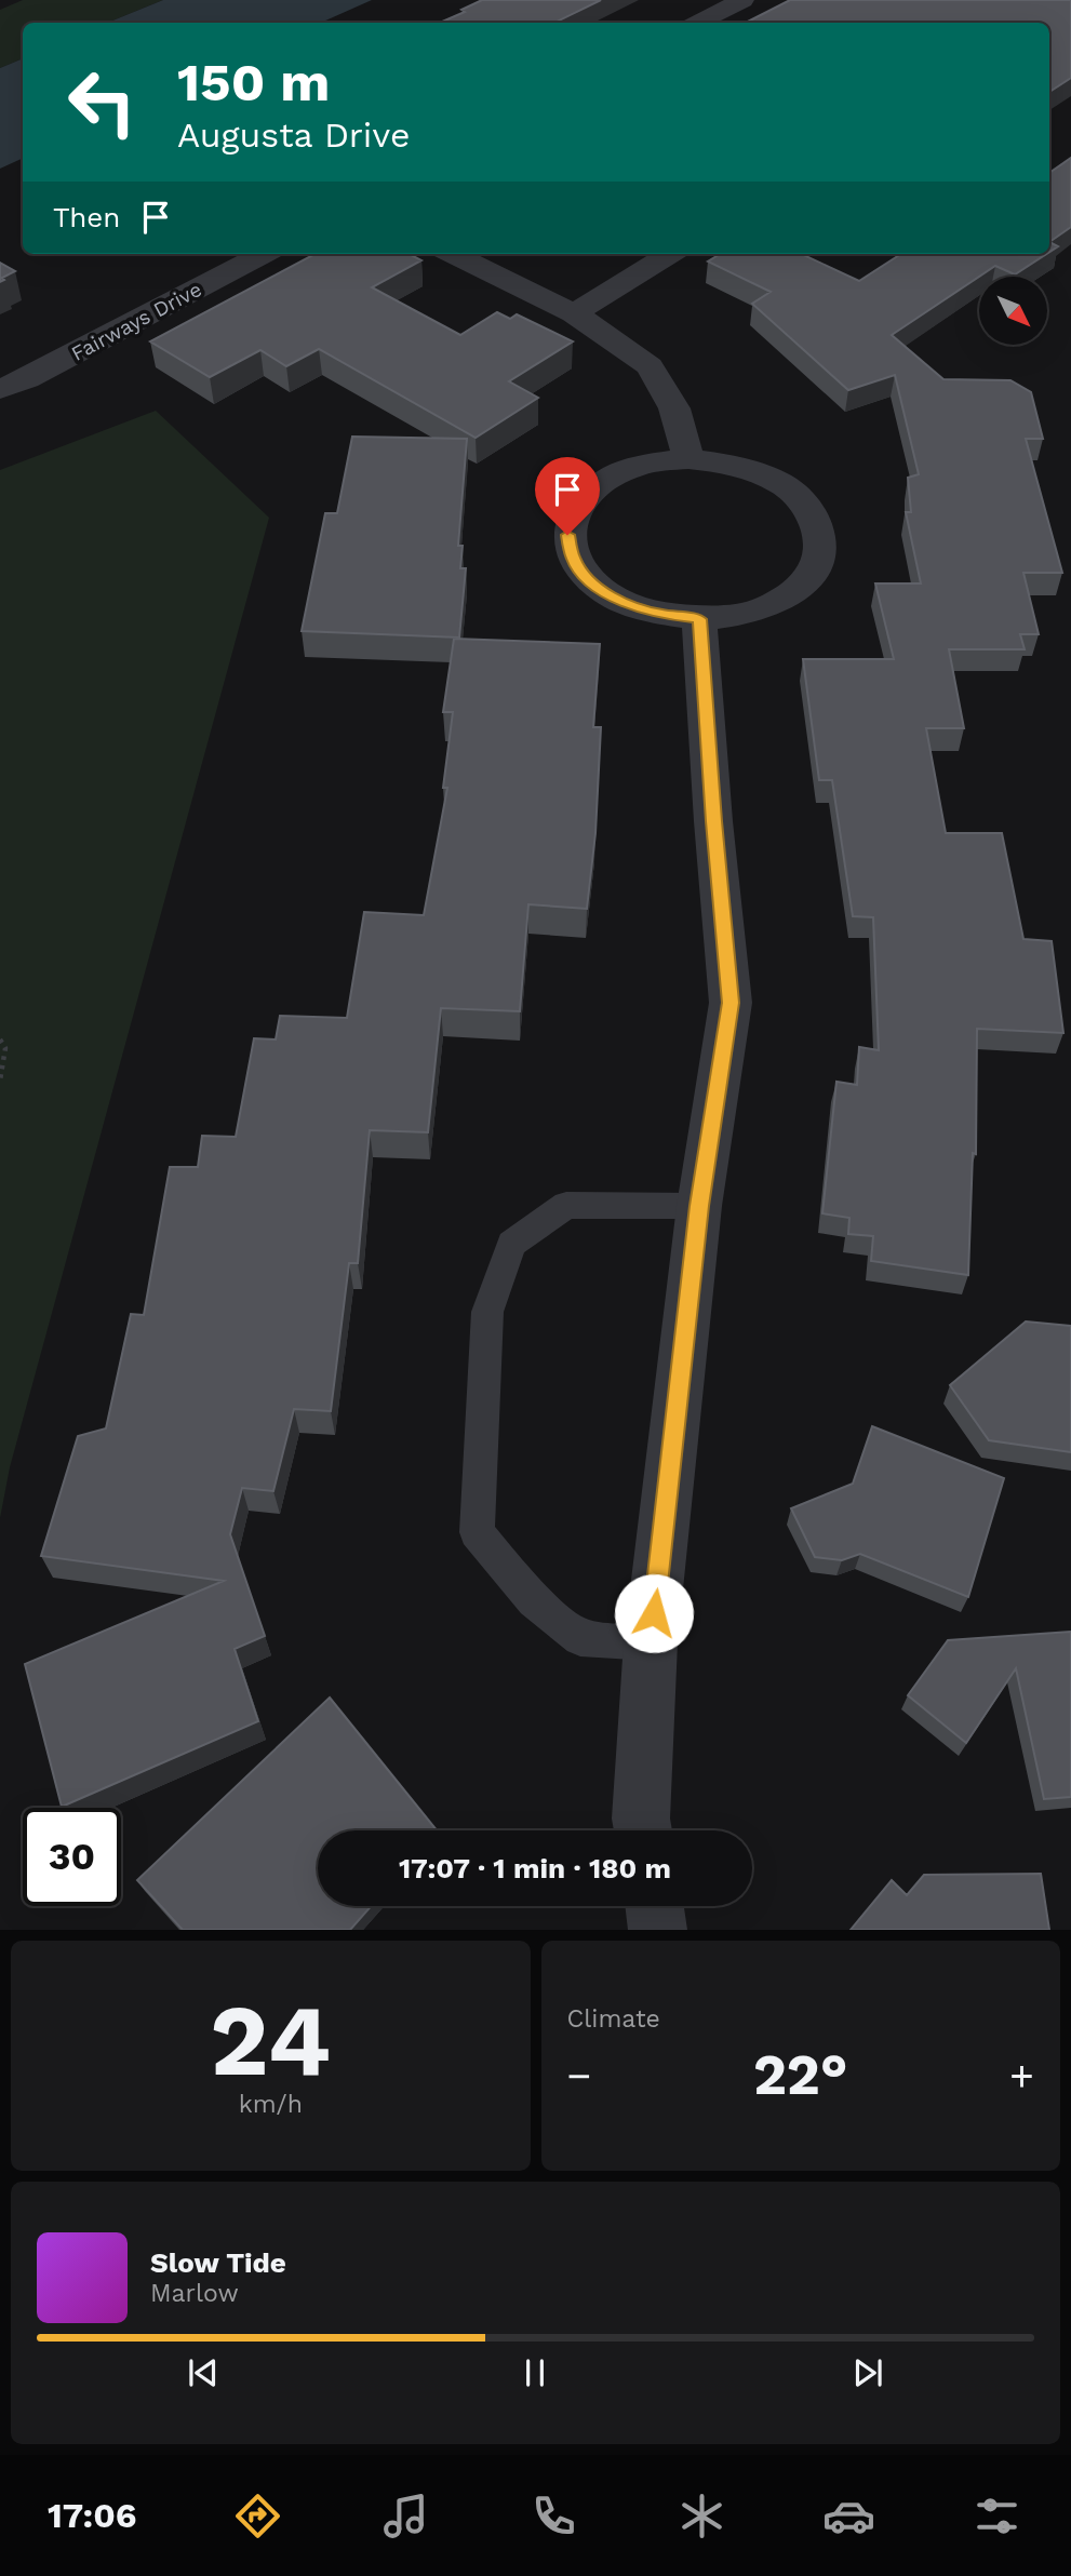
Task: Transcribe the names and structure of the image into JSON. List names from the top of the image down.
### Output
{
  "streets": {
    "street": ["Fairways Drive"]
  },
  "north": "bottom right",
  "page": {
    "turn": ["150 m", "Augusta Drive"],
    "then": "Then",
    "limit": "30",
    "trip": "17:07 · 1 min · 180 m",
    "tile": [
      ["24", "km/h"],
      "Climate"
    ],
    "heat": ["−", "22°", "+"],
    "song": ["Slow Tide", "Marlow"],
    "tabs": "17:06"
  }
}
